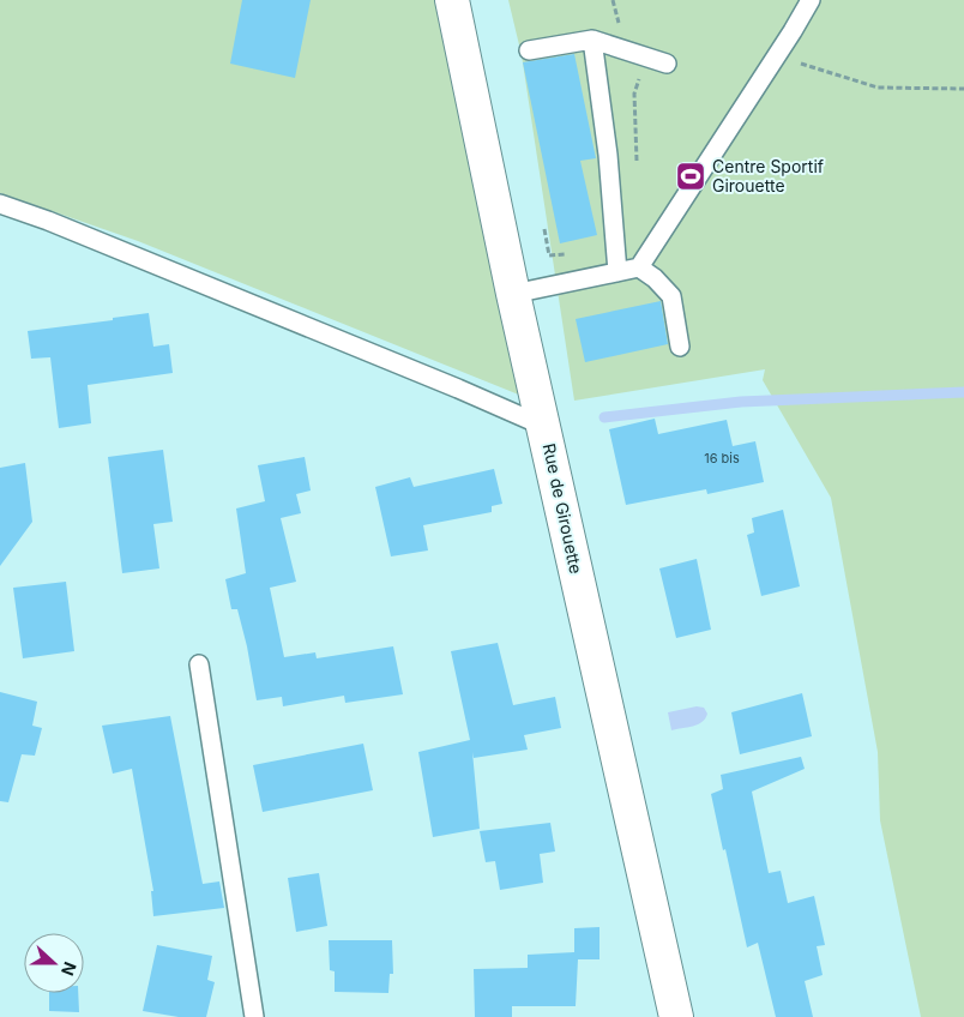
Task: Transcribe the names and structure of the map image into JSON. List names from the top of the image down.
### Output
{
  "streets": {
    "street": ["Rue de Girouette"]
  },
  "places": {
    "sports": ["Centre Sportif Girouette"]
  },
  "house_numbers": ["16 bis"],
  "north": "right"
}
